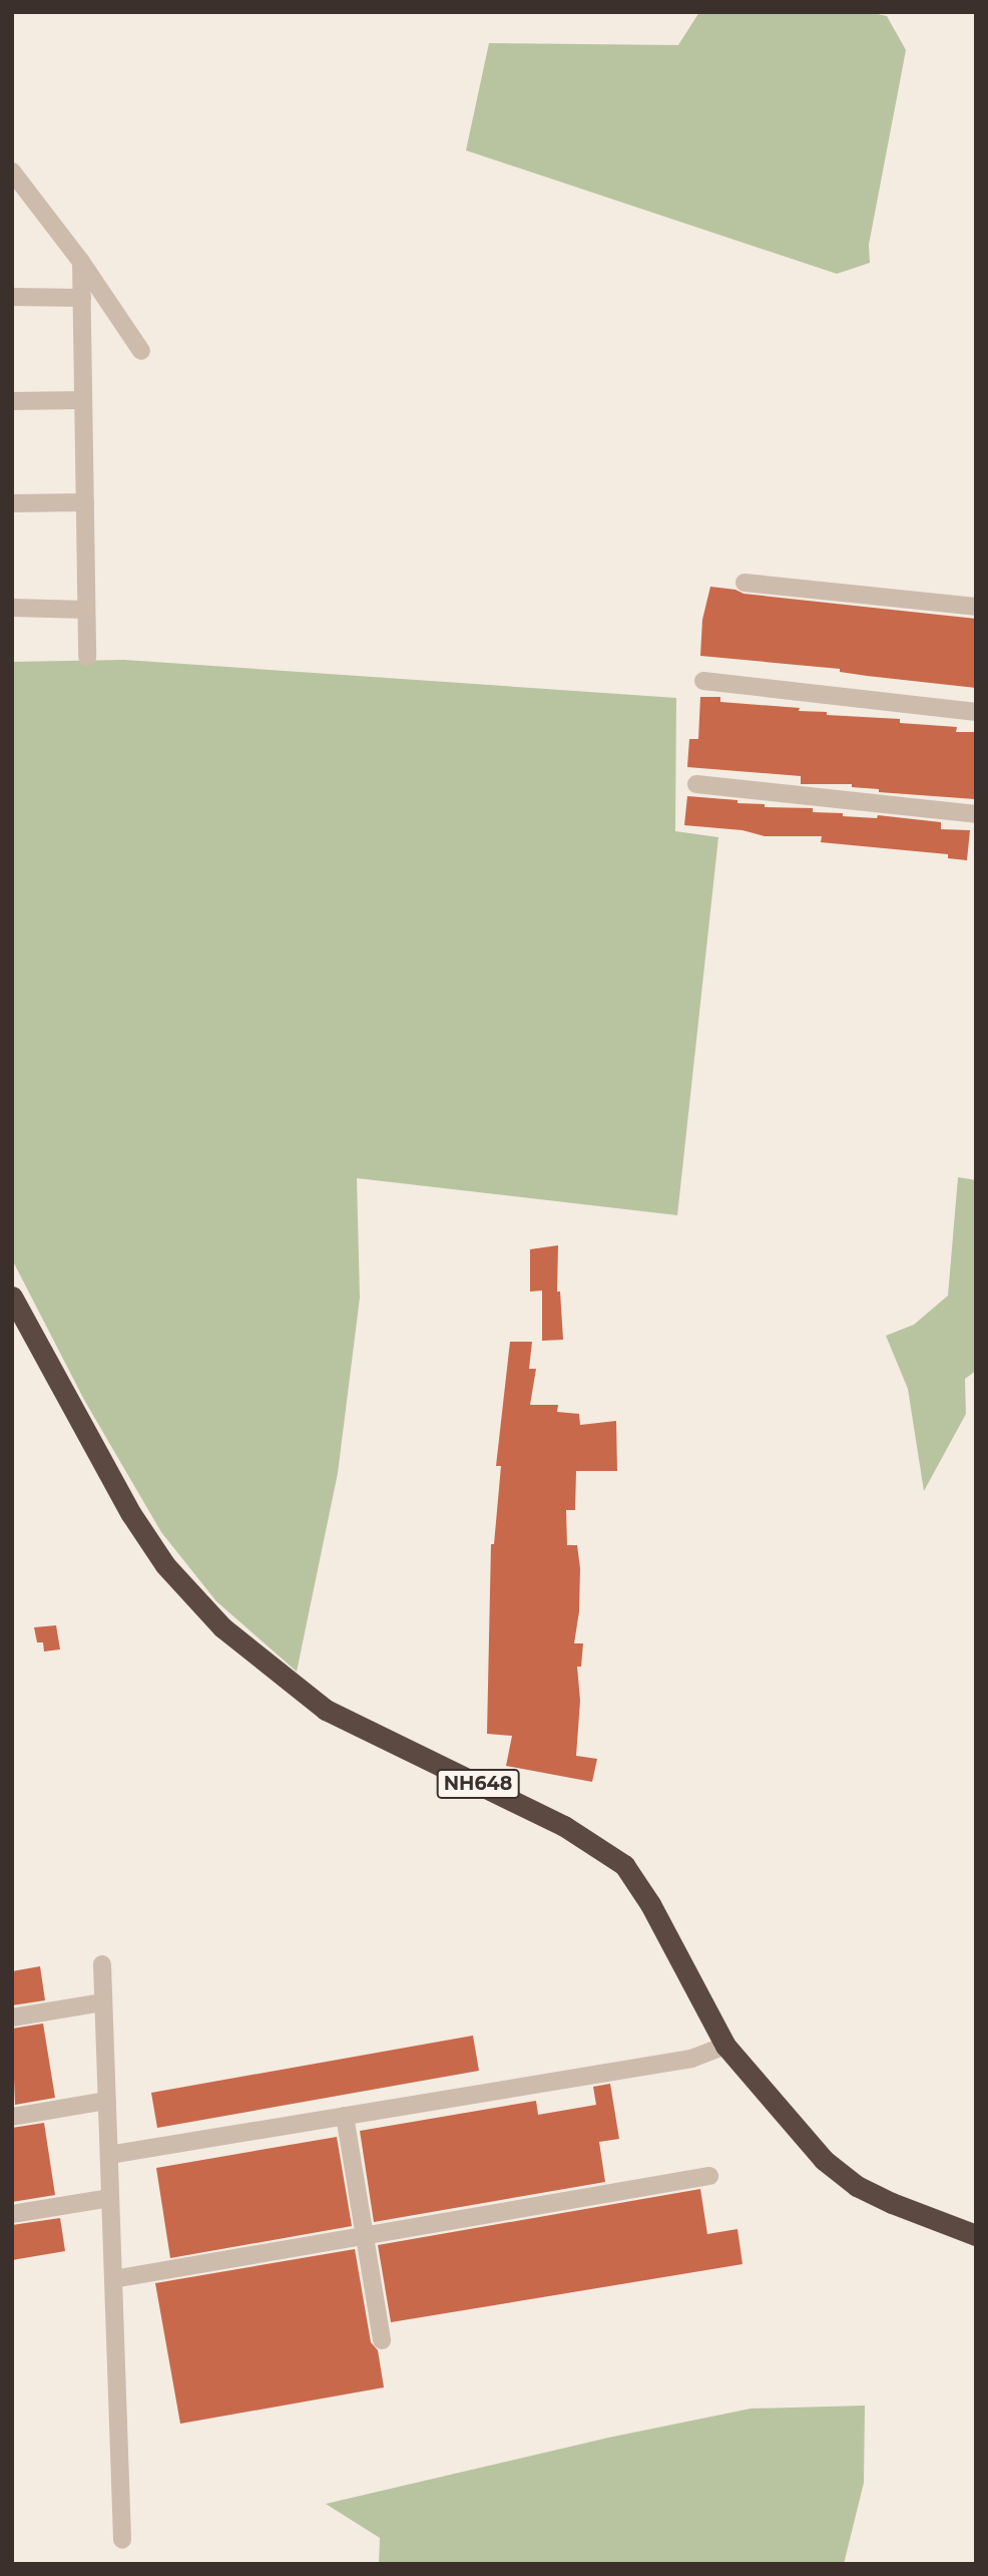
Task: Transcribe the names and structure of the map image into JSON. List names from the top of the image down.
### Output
{
  "streets": {
    "highway": ["NH648"]
  }
}
